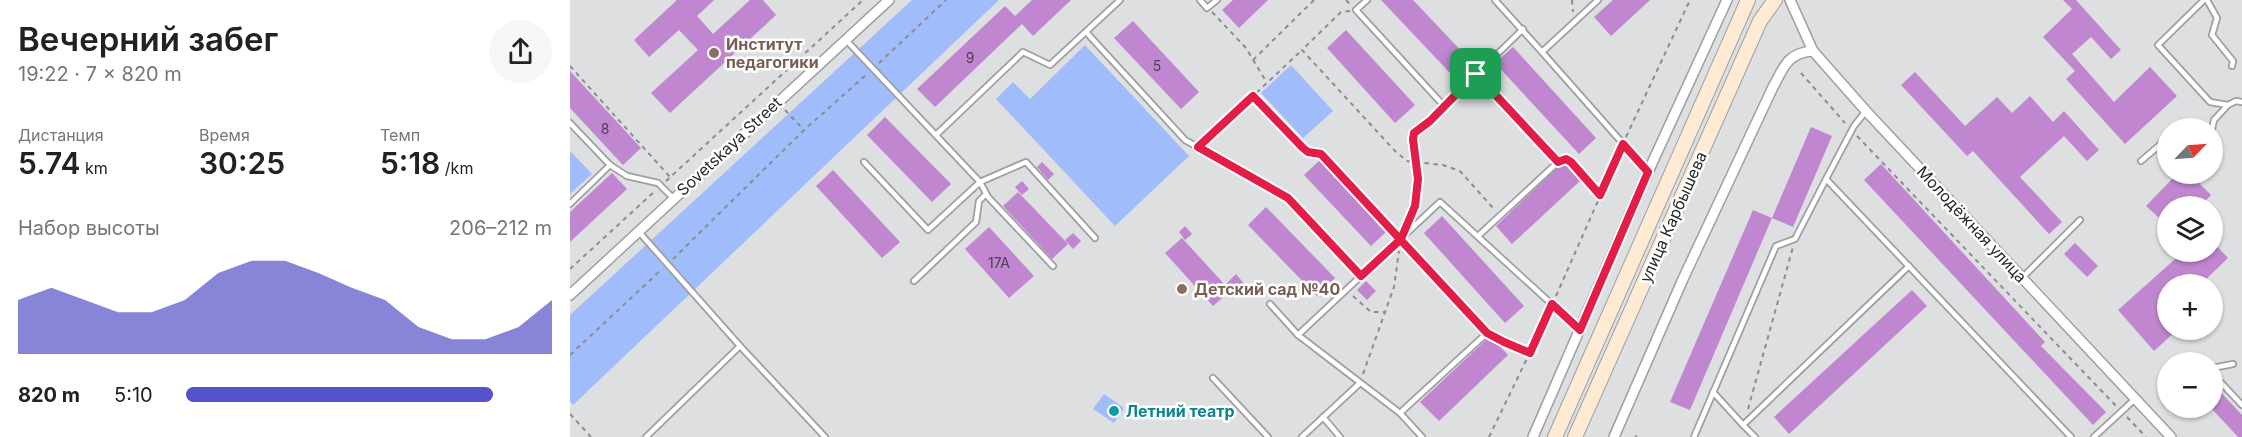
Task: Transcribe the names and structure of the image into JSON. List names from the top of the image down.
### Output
{
  "streets": {
    "street": ["Sovetskaya Street", "улица Карбышева", "Молодёжная улица"]
  },
  "places": ["Институт педагогики", "Детский сад №40", "Летний театр"],
  "house_numbers": [
    "9",
    "5",
    "8",
    "17А"
  ],
  "north": "top right",
  "page": {
    "heading": ["Вечерний забег", "19:22 · 7 × 820 m"],
    "stats": [
      ["Дистанция", "5.74 km"],
      ["Время", "30:25"],
      ["Темп", "5:18 /km"]
    ],
    "map_buttons": ["+", "−"],
    "chart": ["Набор высоты", "206–212 m"],
    "list": [
      {
        "name": "820 m",
        "note": "5:10"
      }
    ]
  }
}
